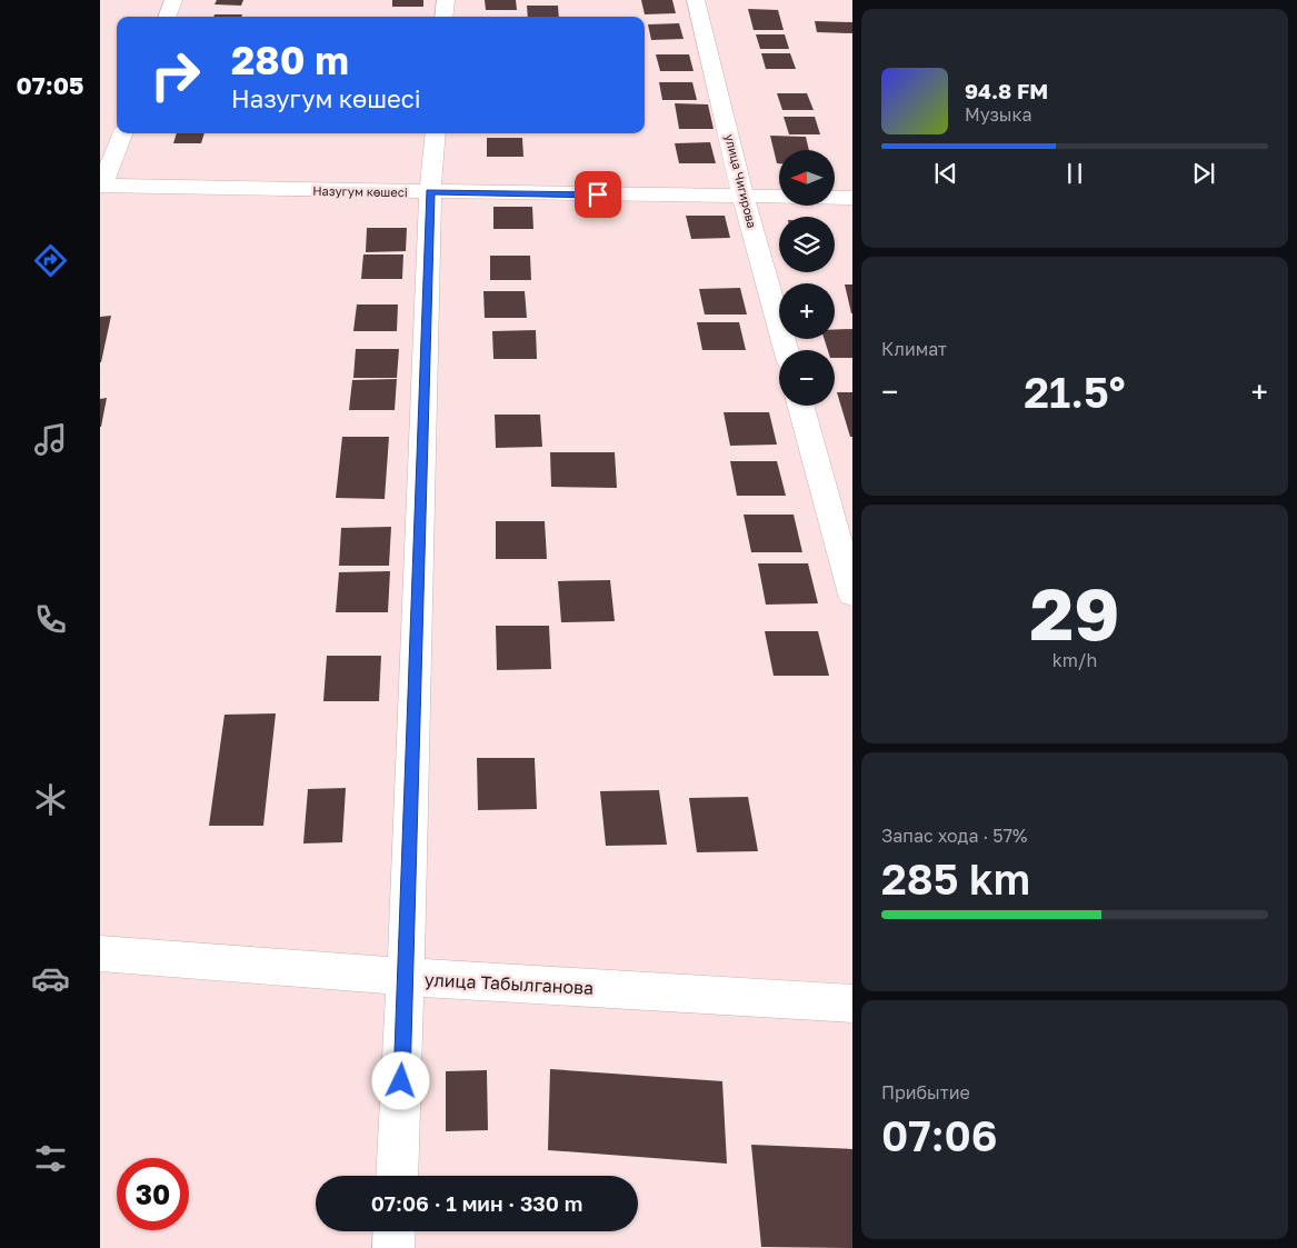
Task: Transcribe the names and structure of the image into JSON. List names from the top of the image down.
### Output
{
  "streets": {
    "street": ["улица Чигирова", "Назугум көшесі", "улица Табылганова"]
  },
  "crossings": [
    ["улица Чигирова", "Назугум көшесі"]
  ],
  "north": "left",
  "page": {
    "tabs": "07:05",
    "turn": ["280 m", "Назугум көшесі"],
    "song": ["94.8 FM", "Музыка"],
    "map_buttons": ["+", "−"],
    "tile": [
      "Климат",
      ["29", "km/h"],
      ["Запас хода · 57%", "285 km"],
      ["Прибытие", "07:06"]
    ],
    "heat": ["−", "21.5°", "+"],
    "limit": "30",
    "trip": "07:06 · 1 мин · 330 m"
  }
}
